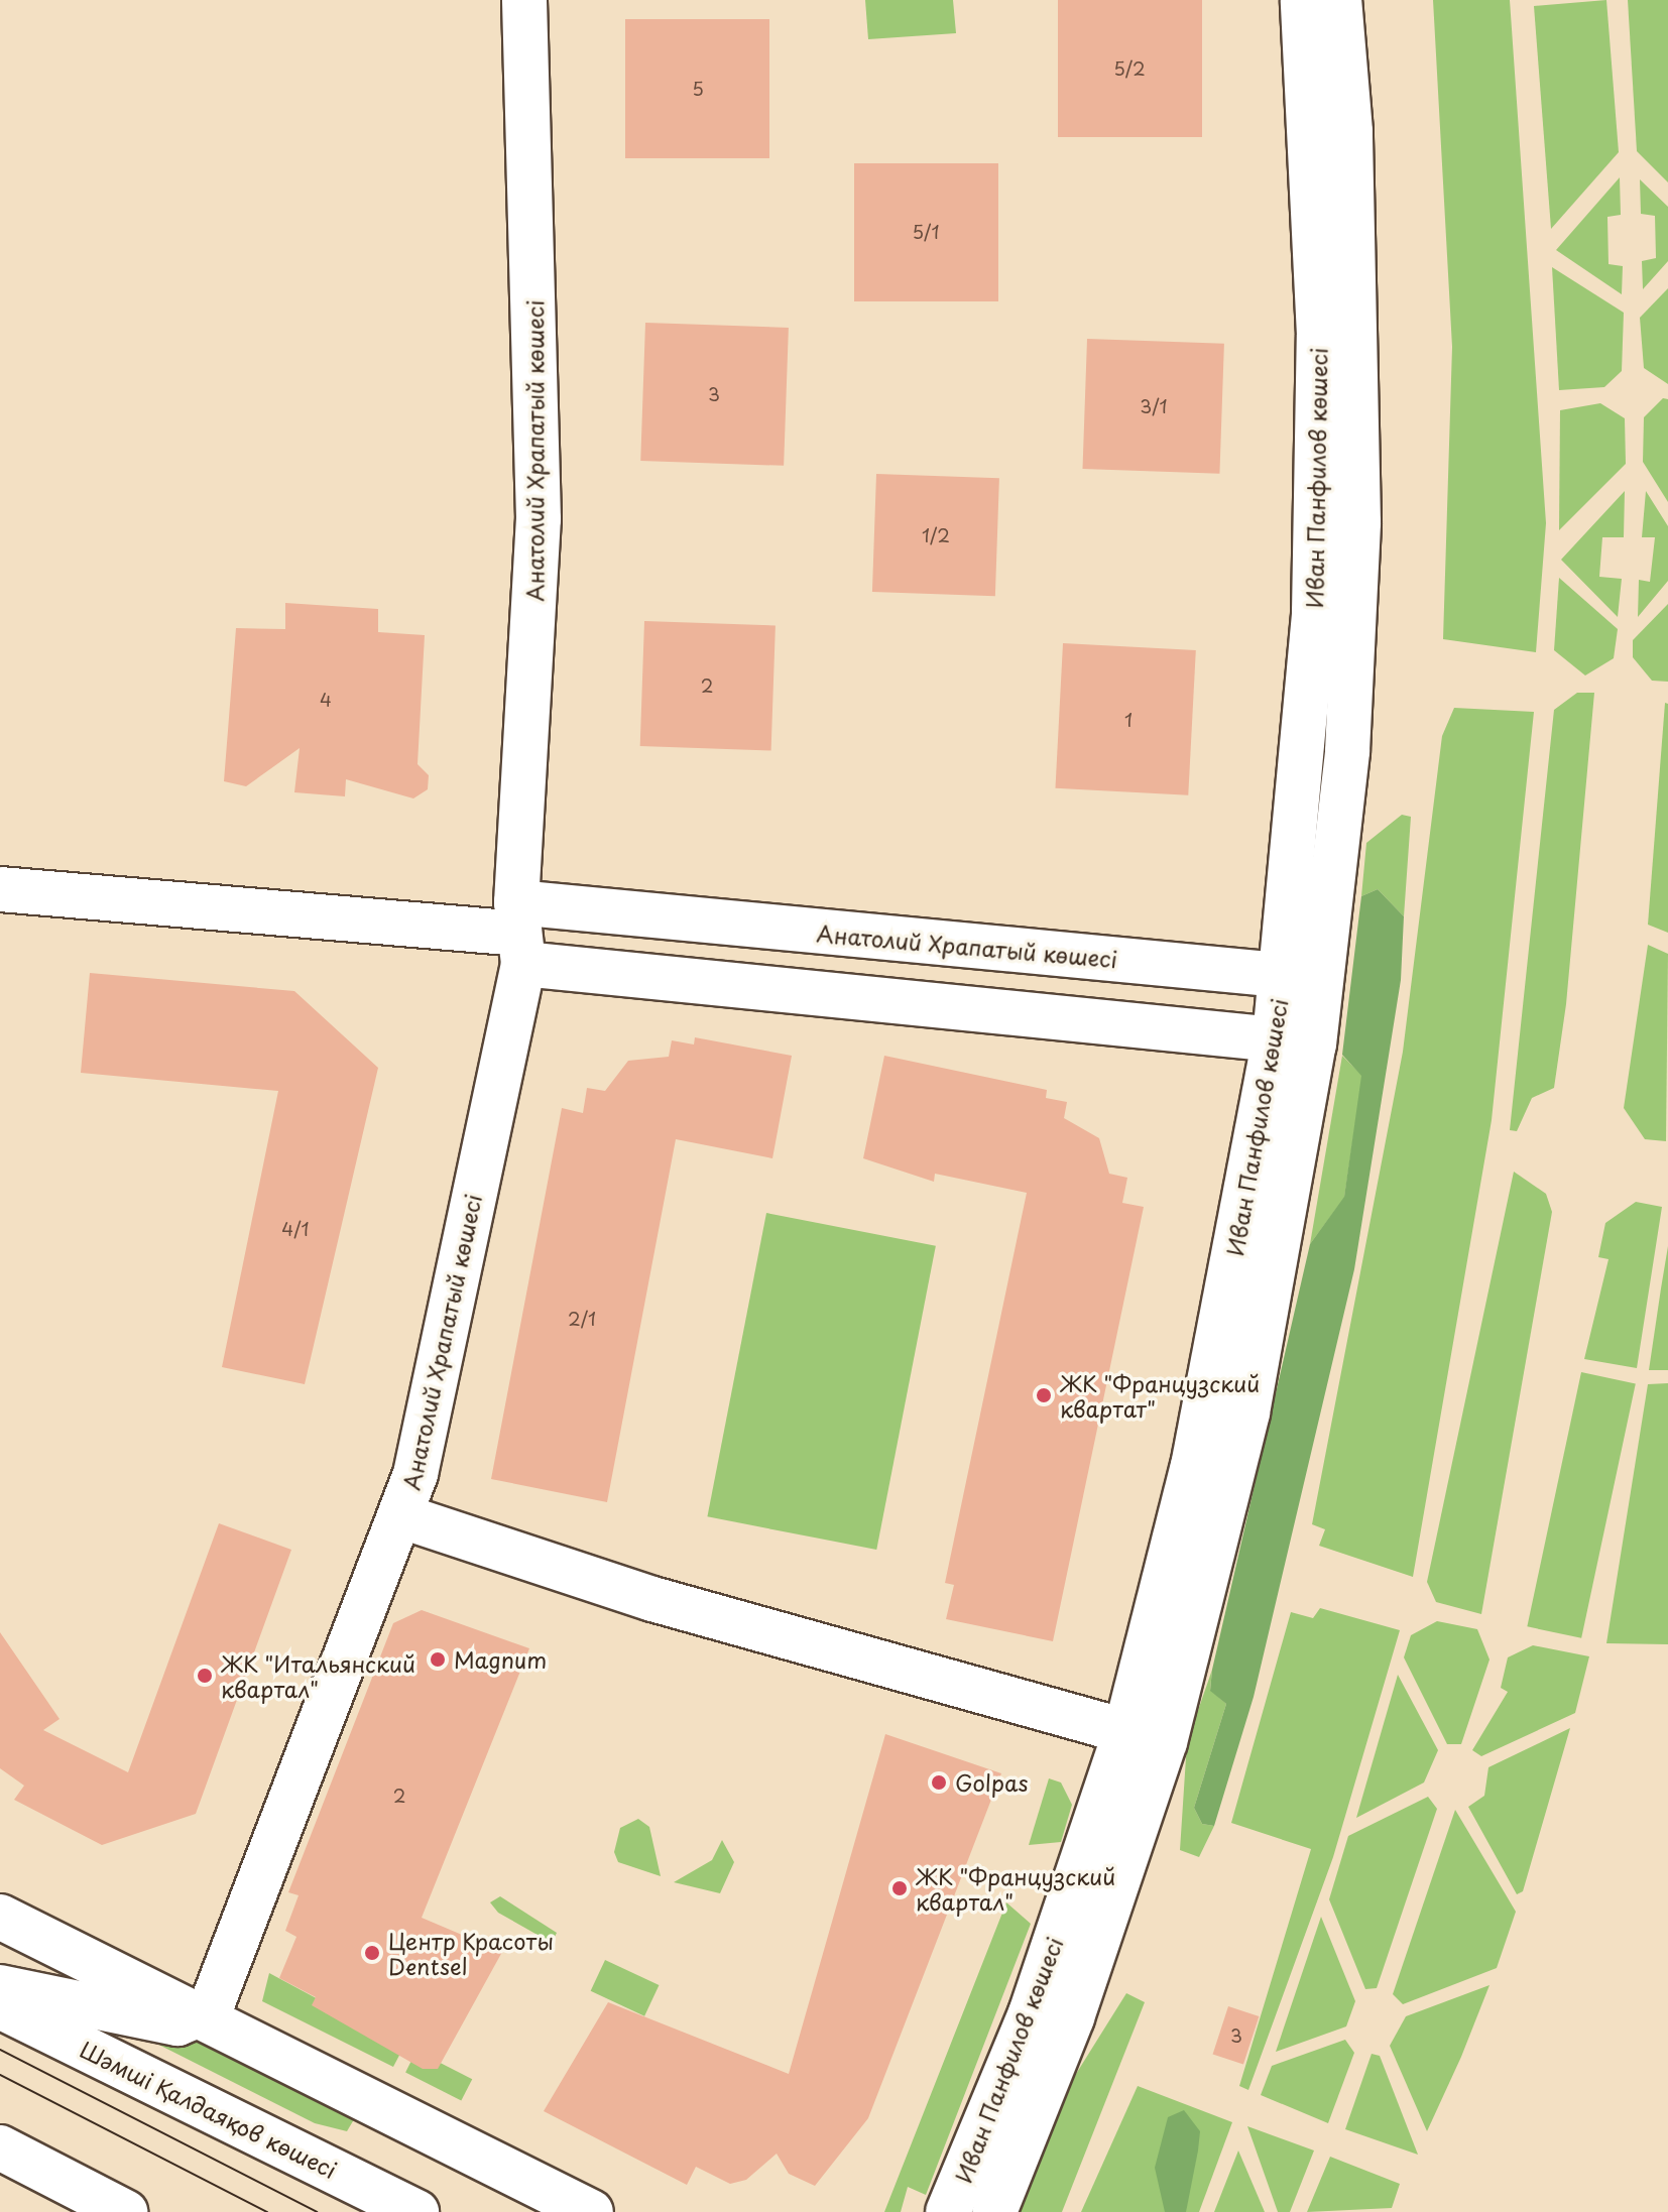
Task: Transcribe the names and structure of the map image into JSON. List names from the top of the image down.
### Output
{
  "streets": {
    "street": ["Анатолий Храпатый көшесі", "Иван Панфилов көшесі", "Шәмші Қалдаяқов көшесі"]
  },
  "crossings": [
    ["Анатолий Храпатый көшесі", "Иван Панфилов көшесі"]
  ],
  "places": [
    "ЖК \"Французский квартат\"",
    "Magnum",
    "ЖК \"Итальянский квартал\"",
    "Golpas",
    "ЖК \"Французский квартал\"",
    "Центр Красоты Dentsel"
  ],
  "house_numbers": [
    "5/2",
    "5",
    "5/1",
    "3",
    "3/1",
    "1/2",
    "2",
    "4",
    "1",
    "4/1",
    "2/1",
    "2",
    "3"
  ]
}
